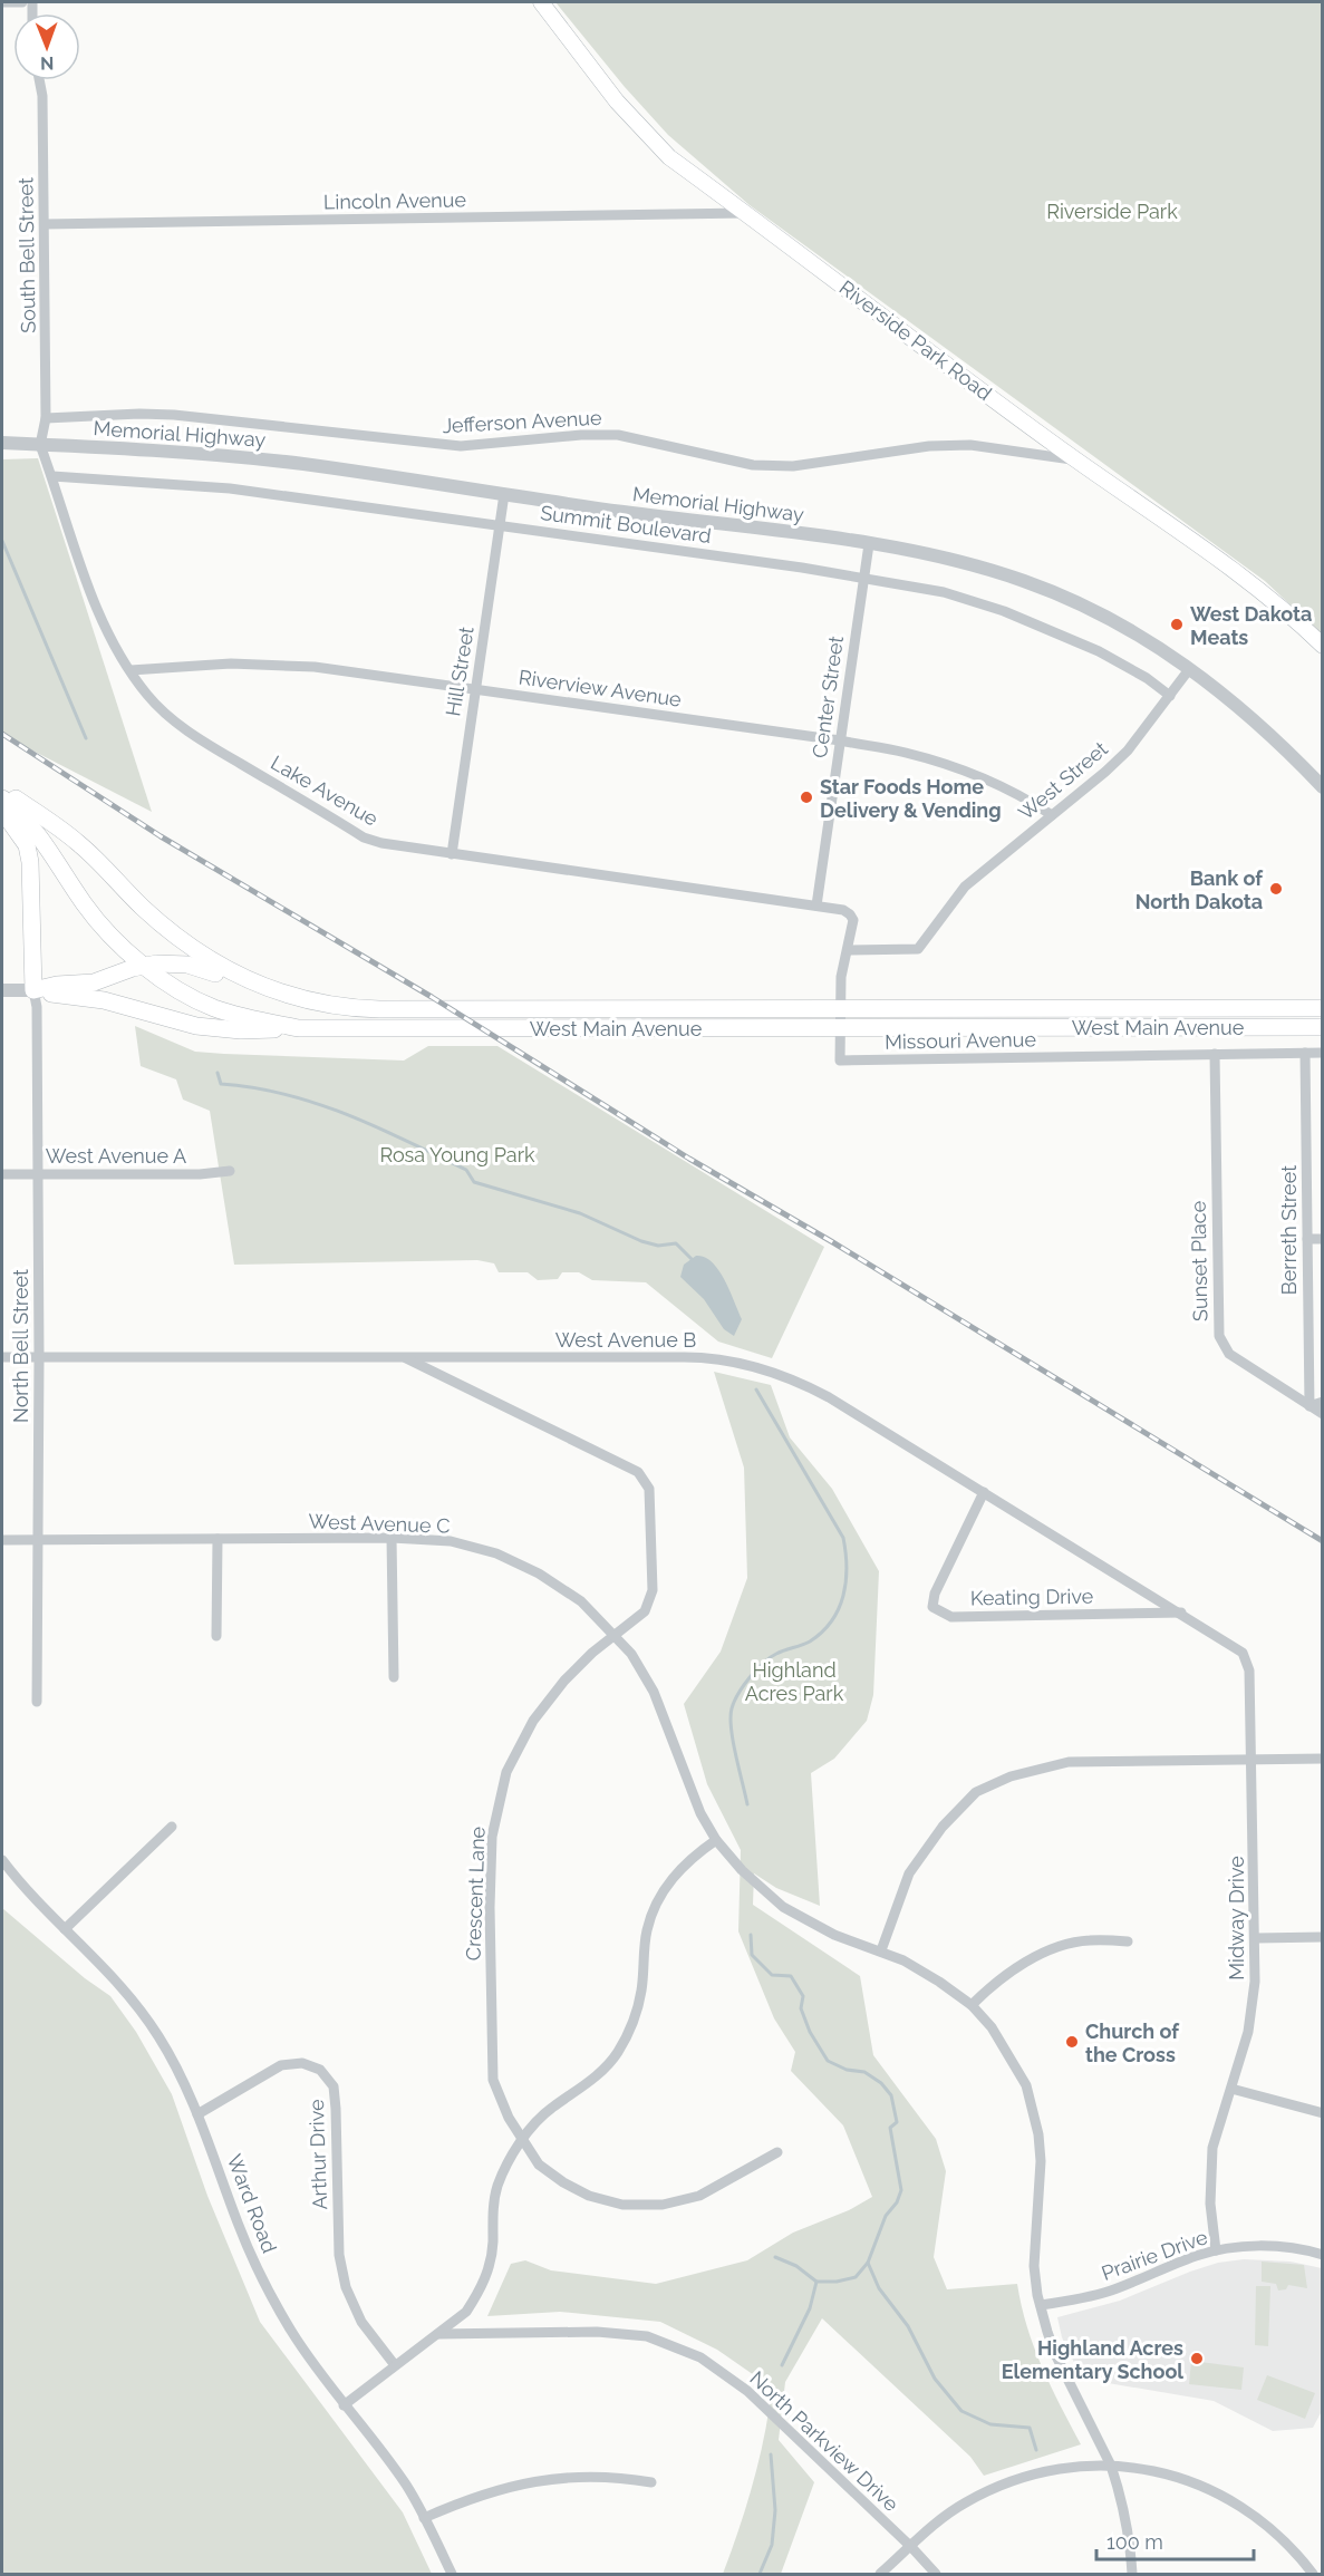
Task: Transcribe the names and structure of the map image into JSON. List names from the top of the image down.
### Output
{
  "streets": {
    "main road": ["Riverside Park Road", "West Main Avenue"],
    "street": [
      "Lincoln Avenue",
      "South Bell Street",
      "Jefferson Avenue",
      "Memorial Highway",
      "Summit Boulevard",
      "Hill Street",
      "Riverview Avenue",
      "Center Street",
      "West Street",
      "Lake Avenue",
      "Missouri Avenue",
      "West Avenue A",
      "Berreth Street",
      "Sunset Place",
      "West Avenue B",
      "North Bell Street",
      "West Avenue C",
      "Keating Drive",
      "Crescent Lane",
      "Midway Drive",
      "Arthur Drive",
      "Ward Road",
      "Prairie Drive",
      "North Parkview Drive"
    ]
  },
  "crossings": [
    ["Lincoln Avenue", "South Bell Street"],
    ["Lincoln Avenue", "Riverside Park Road"],
    ["South Bell Street", "Jefferson Avenue"],
    ["South Bell Street", "Memorial Highway"],
    ["South Bell Street", "Lake Avenue"],
    ["Riverside Park Road", "Jefferson Avenue"],
    ["Memorial Highway", "Hill Street"],
    ["Memorial Highway", "Center Street"],
    ["Memorial Highway", "West Street"],
    ["Memorial Highway", "Lake Avenue"],
    ["Summit Boulevard", "Hill Street"],
    ["Summit Boulevard", "Center Street"],
    ["Summit Boulevard", "West Street"],
    ["Summit Boulevard", "Lake Avenue"],
    ["Hill Street", "Riverview Avenue"],
    ["Hill Street", "Lake Avenue"],
    ["Riverview Avenue", "Center Street"],
    ["Riverview Avenue", "West Street"],
    ["Riverview Avenue", "Lake Avenue"],
    ["Center Street", "Lake Avenue"],
    ["West Main Avenue", "Missouri Avenue"],
    ["Missouri Avenue", "Berreth Street"],
    ["Missouri Avenue", "Sunset Place"],
    ["West Avenue A", "North Bell Street"],
    ["Berreth Street", "Sunset Place"],
    ["West Avenue B", "North Bell Street"],
    ["West Avenue B", "Keating Drive"],
    ["West Avenue B", "Crescent Lane"],
    ["West Avenue B", "Midway Drive"],
    ["North Bell Street", "West Avenue C"],
    ["West Avenue C", "Crescent Lane"],
    ["West Avenue C", "Prairie Drive"],
    ["Keating Drive", "Midway Drive"],
    ["Midway Drive", "Prairie Drive"],
    ["Arthur Drive", "Ward Road"]
  ],
  "parks": ["Riverside Park", "Rosa Young Park", "Highland Acres Park"],
  "places": [
    "West Dakota Meats",
    "Star Foods Home Delivery & Vending",
    "Bank of North Dakota",
    "Church of the Cross",
    "Highland Acres Elementary School"
  ],
  "scale_bar": "100 m",
  "north": "bottom"
}
